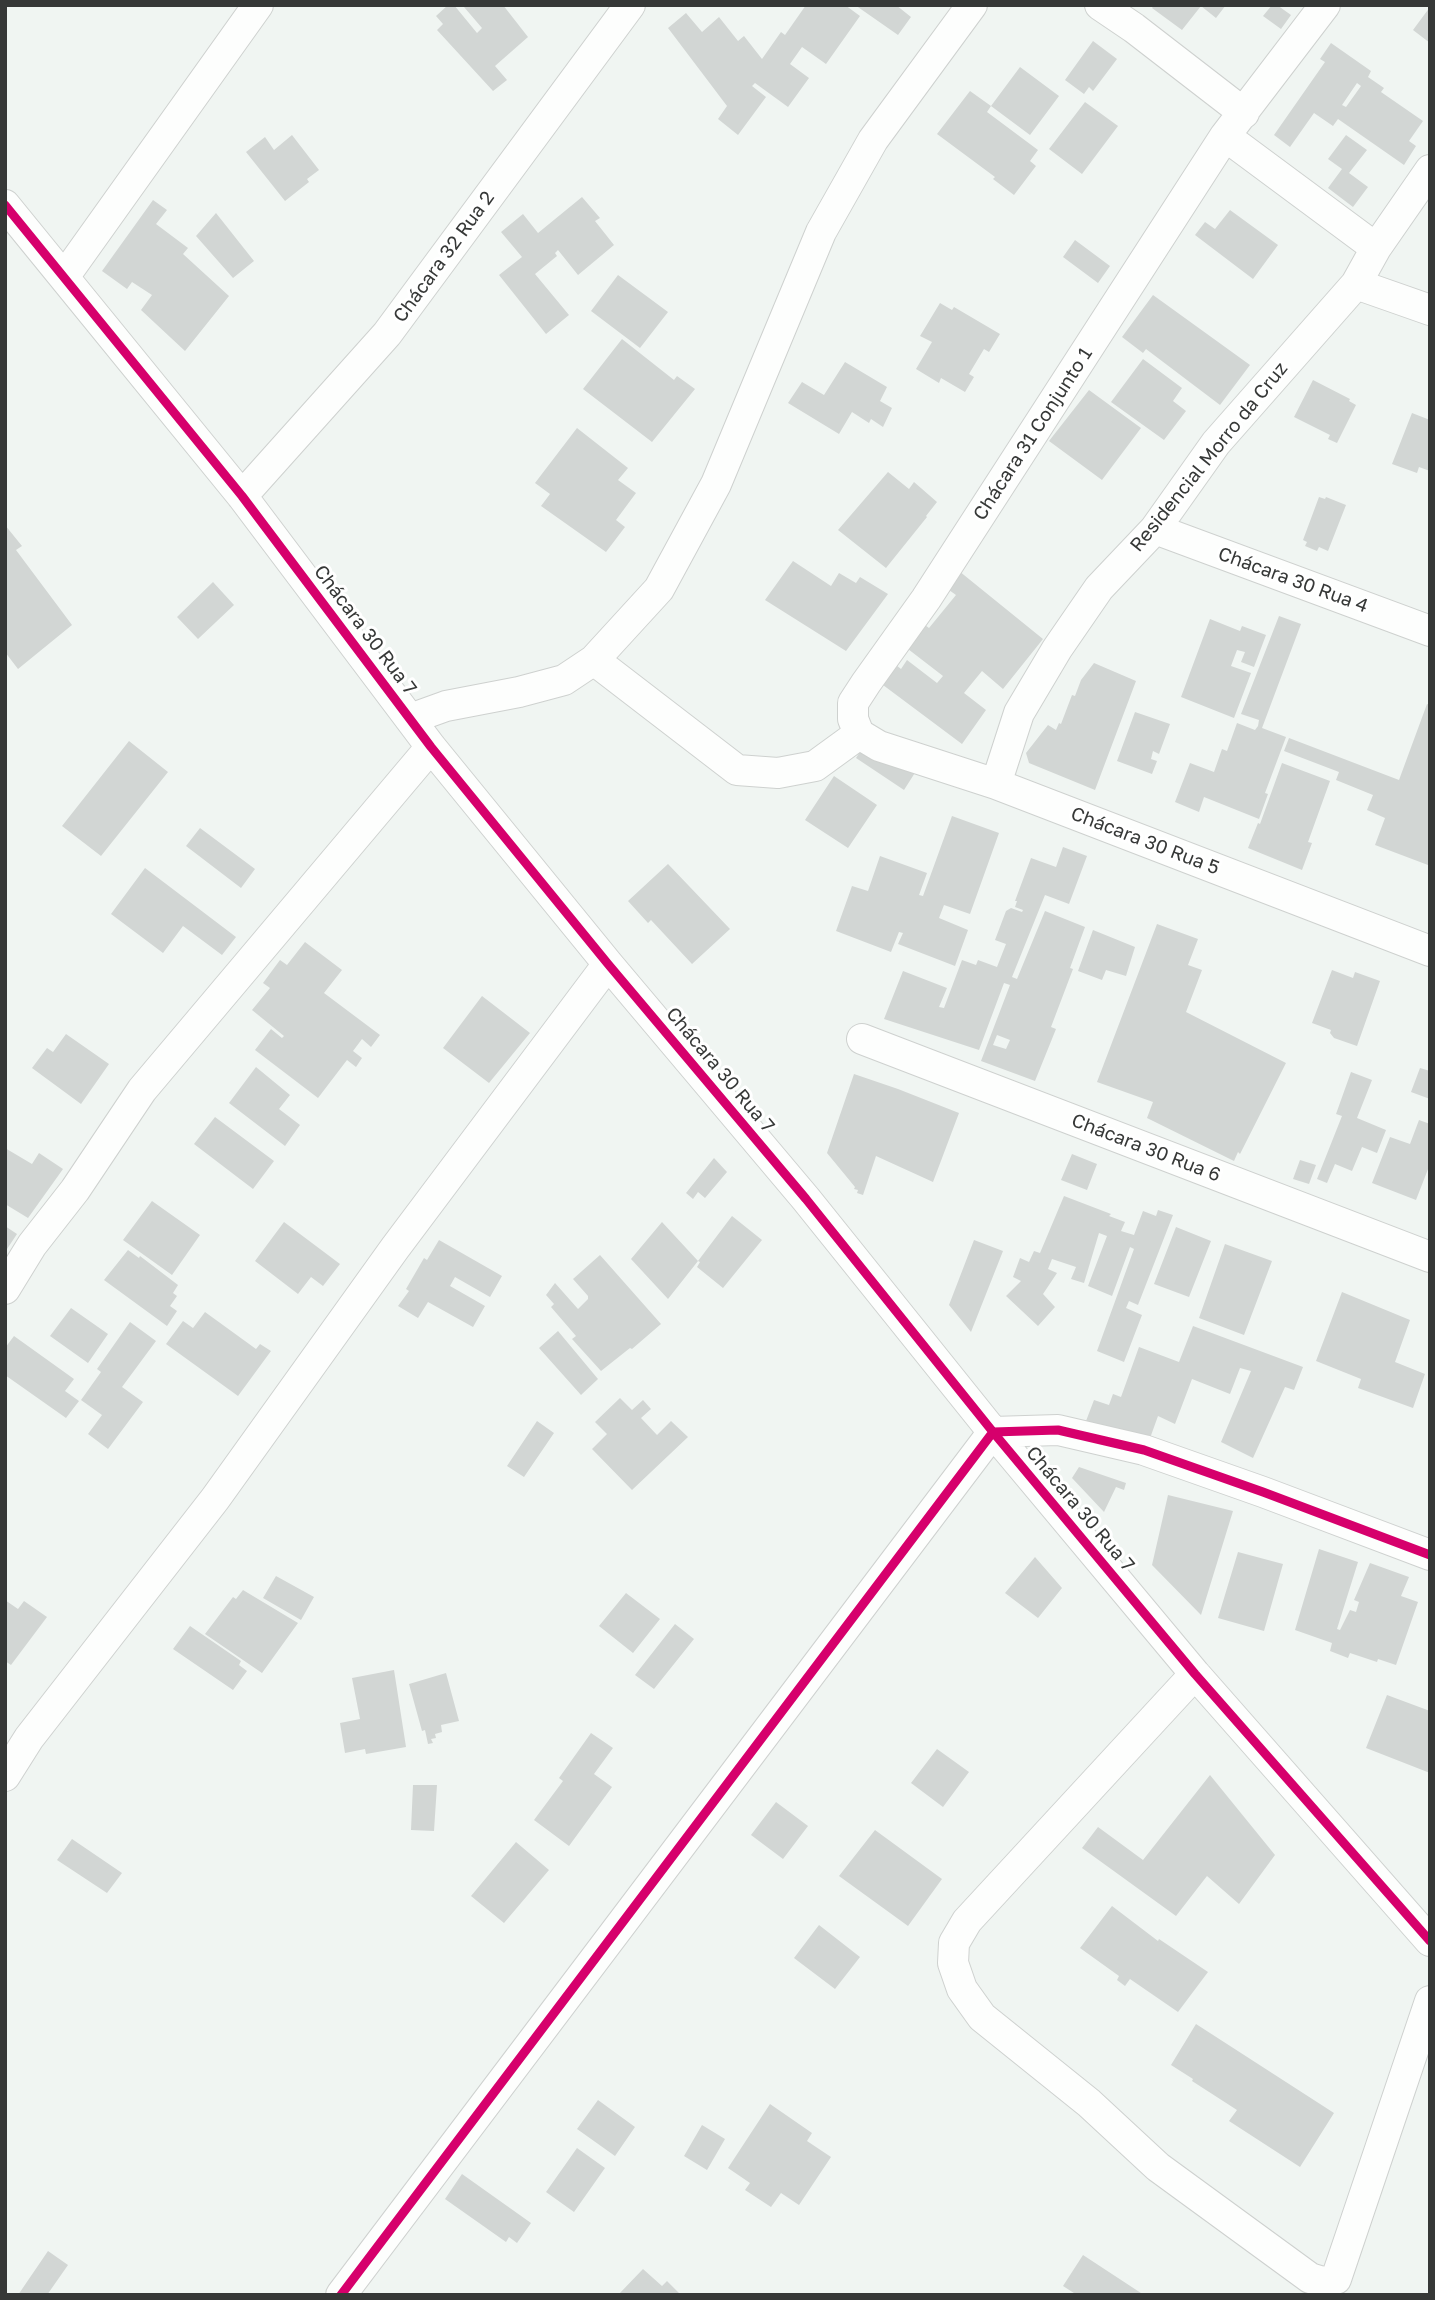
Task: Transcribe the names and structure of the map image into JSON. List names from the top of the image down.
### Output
{
  "streets": {
    "street": [
      "Chácara 32 Rua 2",
      "Chácara 31 Conjunto 1",
      "Residencial Morro da Cruz",
      "Chácara 30 Rua 4",
      "Chácara 30 Rua 7",
      "Chácara 30 Rua 5",
      "Chácara 30 Rua 6"
    ]
  },
  "crossings": [
    ["Chácara 32 Rua 2", "Chácara 30 Rua 7"],
    ["Chácara 31 Conjunto 1", "Chácara 30 Rua 5"],
    ["Residencial Morro da Cruz", "Chácara 30 Rua 4"],
    ["Residencial Morro da Cruz", "Chácara 30 Rua 5"]
  ]
}
